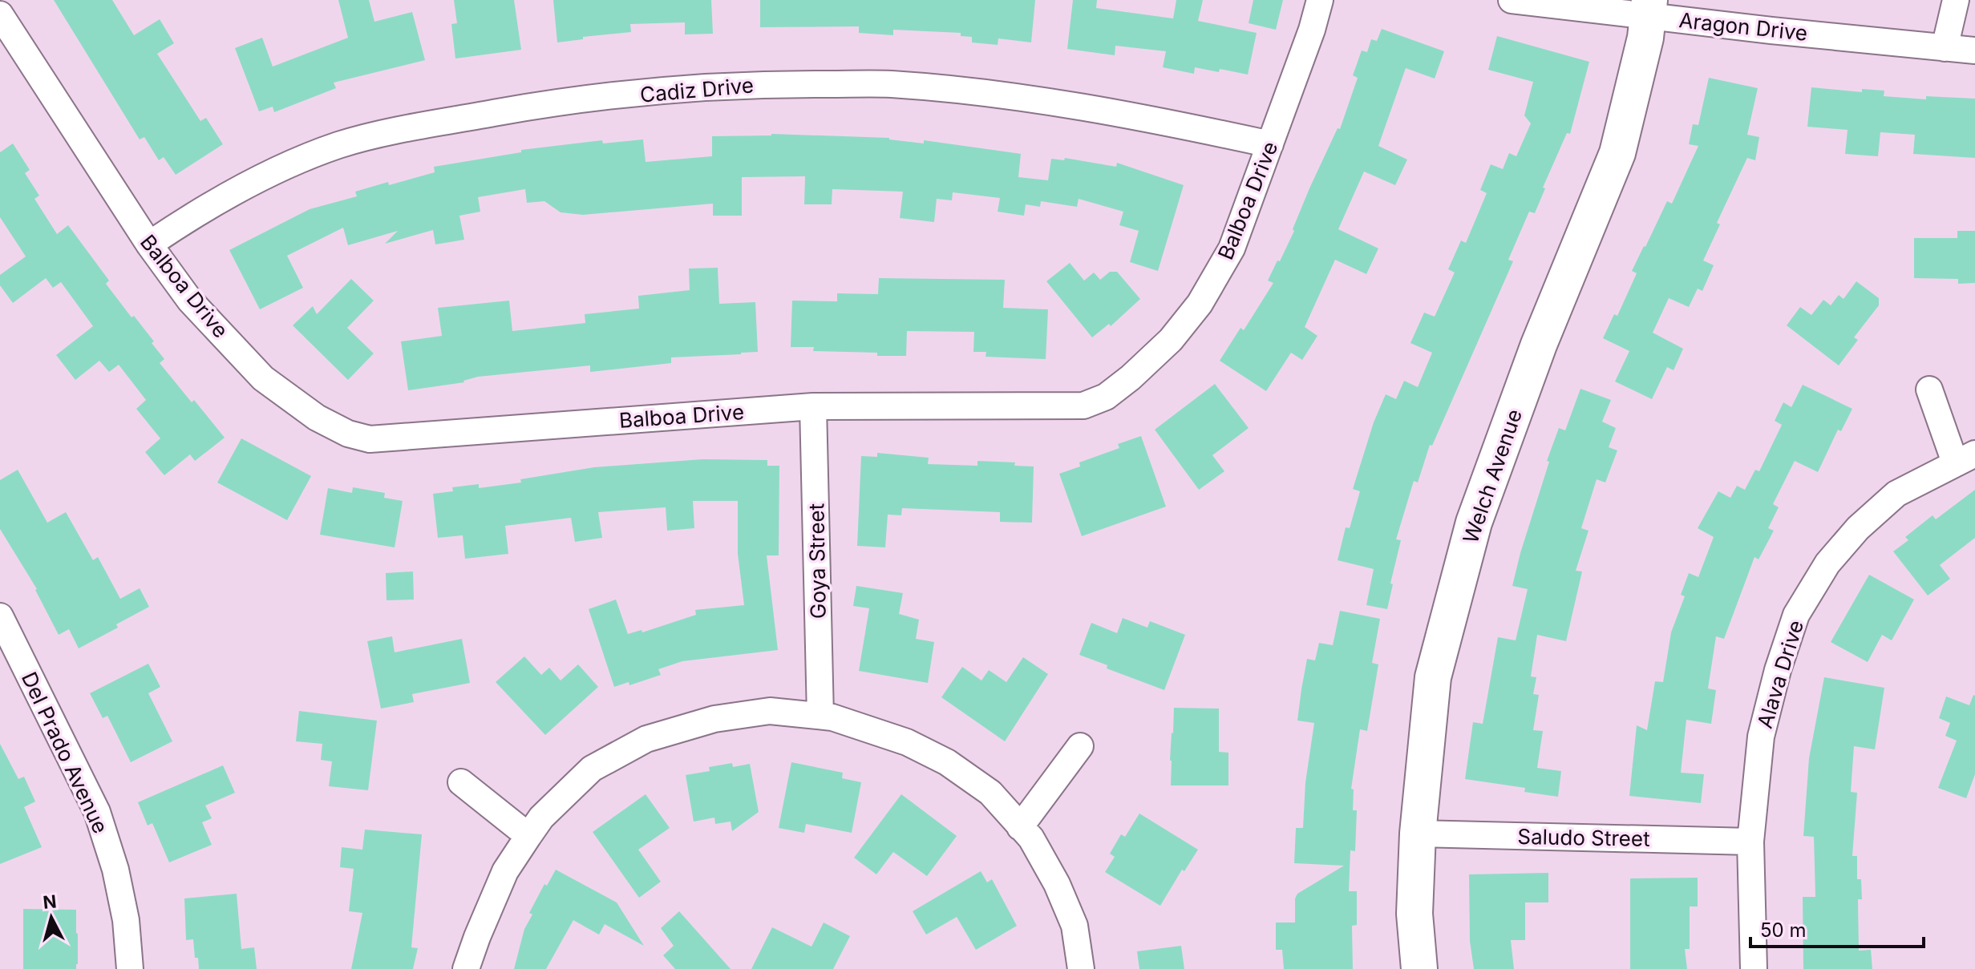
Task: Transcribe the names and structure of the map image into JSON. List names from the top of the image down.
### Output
{
  "streets": {
    "street": [
      "Aragon Drive",
      "Cadiz Drive",
      "Balboa Drive",
      "Welch Avenue",
      "Goya Street",
      "Alava Drive",
      "Del Prado Avenue",
      "Saludo Street"
    ]
  },
  "crossings": [
    ["Aragon Drive", "Welch Avenue"],
    ["Cadiz Drive", "Balboa Drive"],
    ["Balboa Drive", "Goya Street"],
    ["Welch Avenue", "Saludo Street"],
    ["Alava Drive", "Saludo Street"]
  ],
  "scale_bar": "50 m",
  "north": "top"
}
